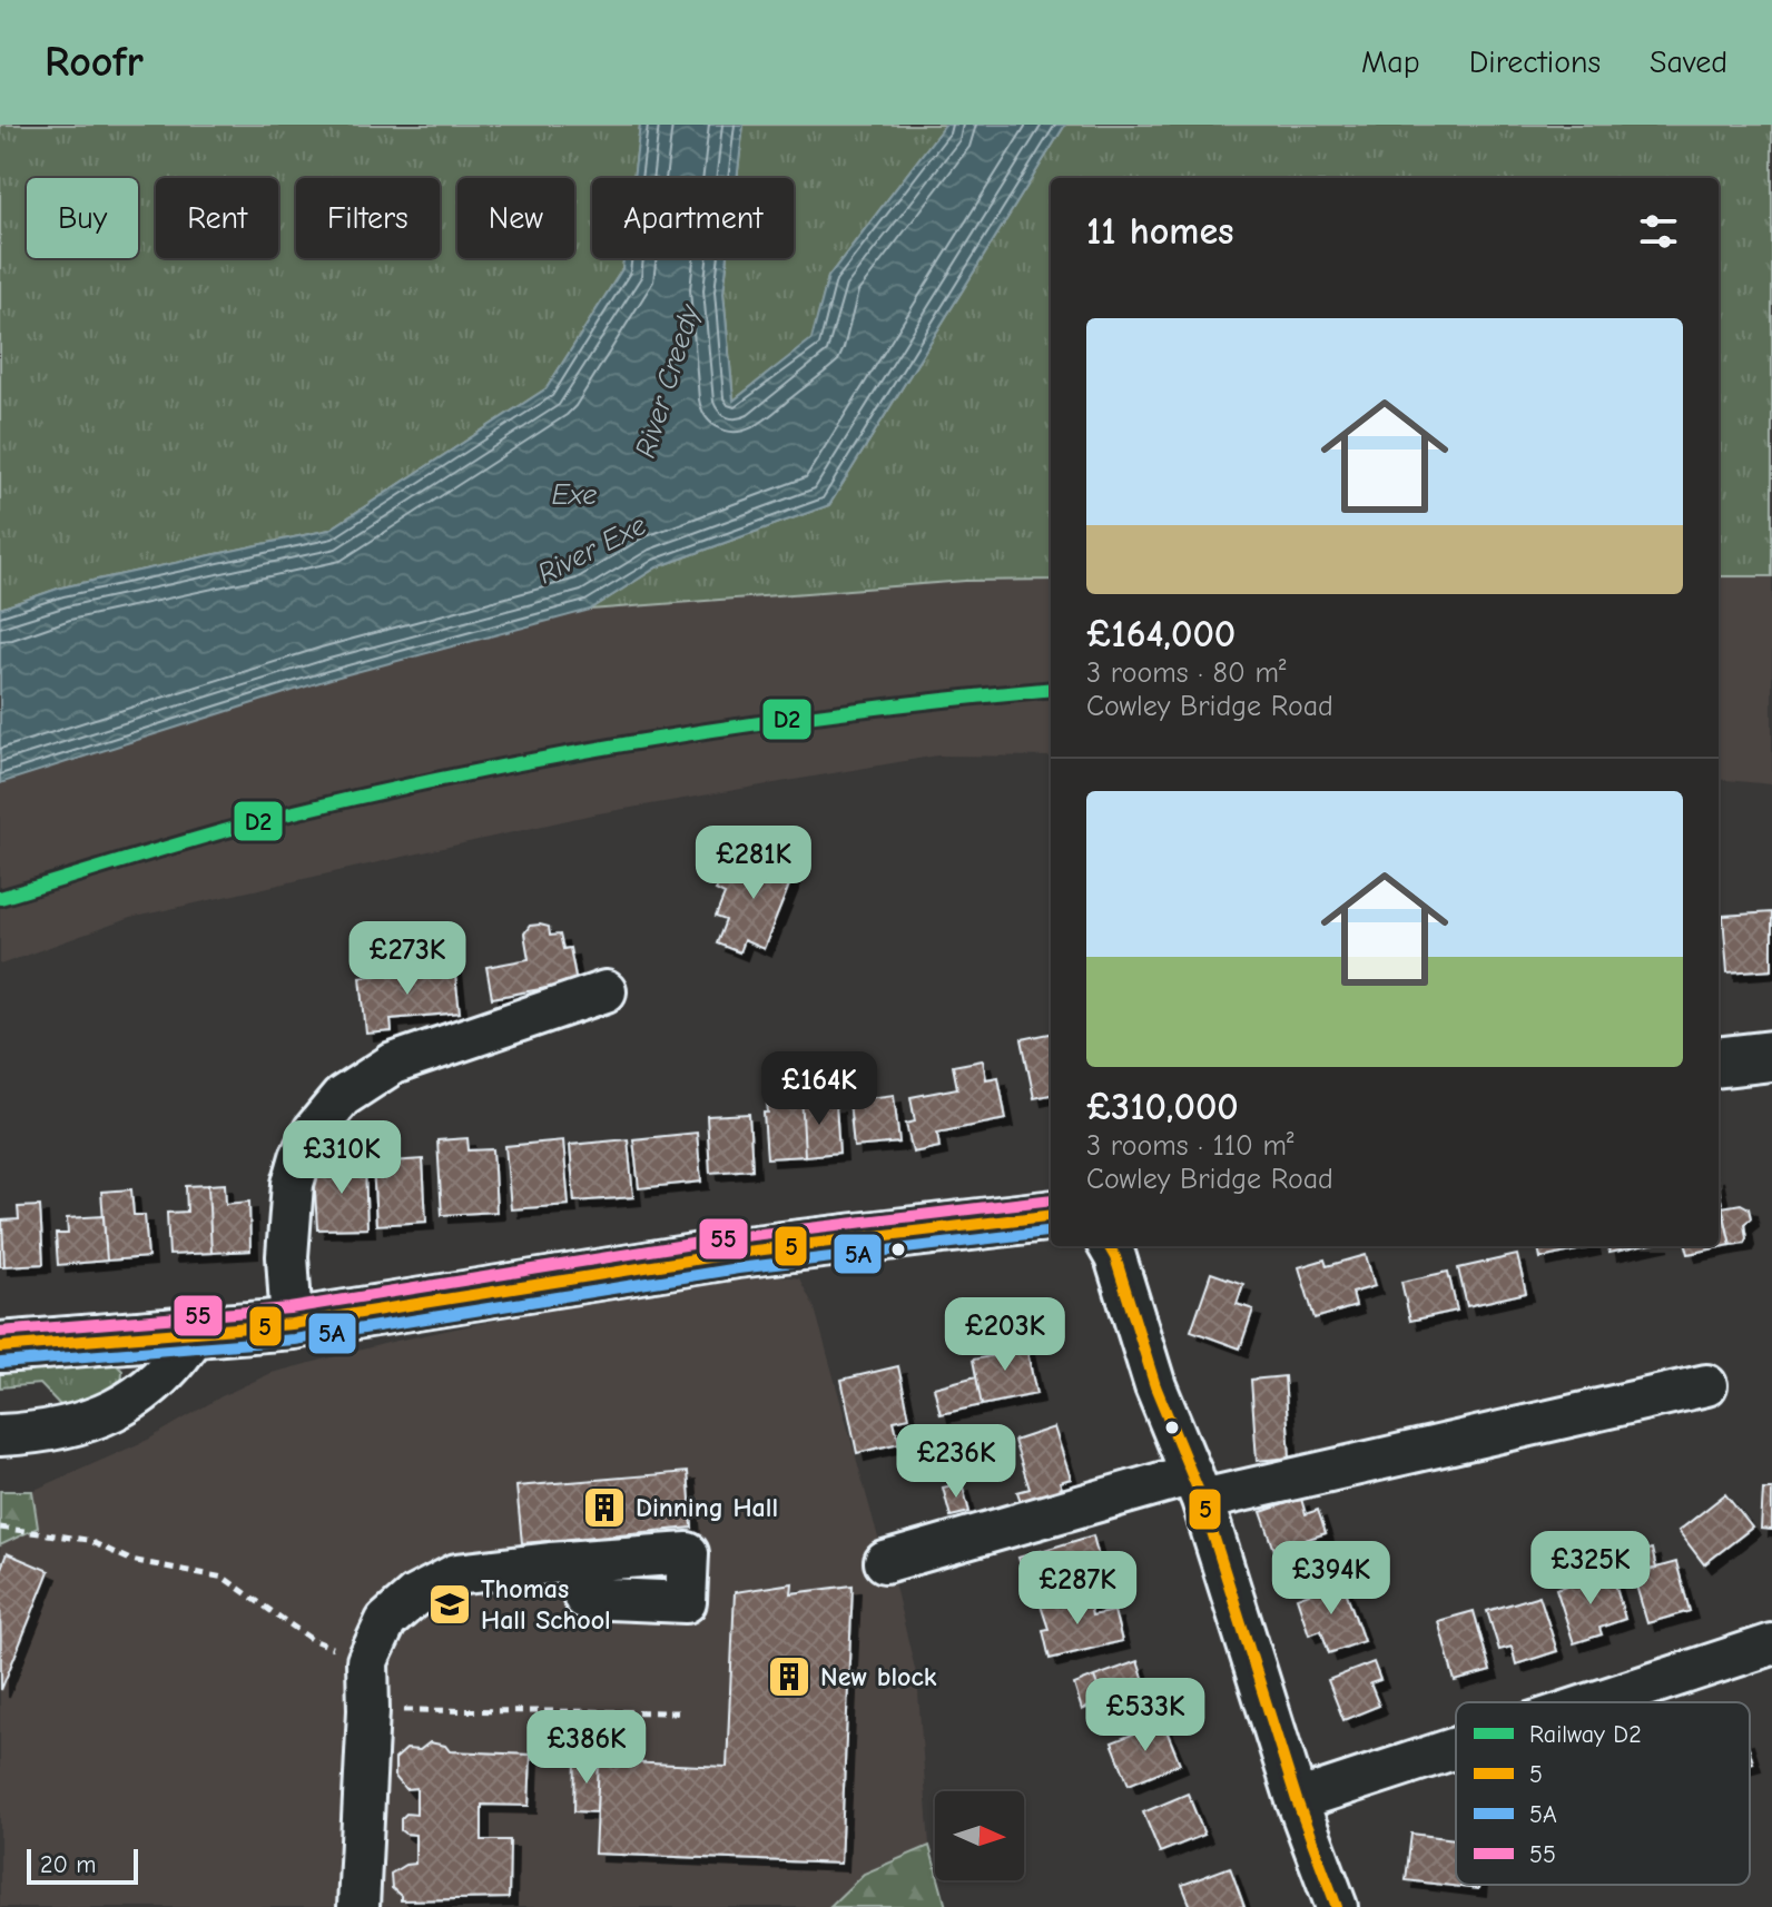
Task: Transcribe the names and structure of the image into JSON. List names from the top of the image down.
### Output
{
  "water": ["River Creedy", "Exe", "River Exe"],
  "places": {
    "building": ["Dinning Hall", "New block"],
    "school or university": ["Thomas Hall School"]
  },
  "lines": [
    "rail line D2",
    "transit line 55",
    "transit line 5",
    "transit line 5A"
  ],
  "legend": [
    "Railway D2",
    "5",
    "5A",
    "55"
  ],
  "scale_bar": "20 m",
  "north": "right",
  "page": {
    "header": "Roofr",
    "nav": ["Map", "Directions", "Saved"],
    "chip": [
      "Buy",
      "Rent",
      "Filters",
      "New",
      "Apartment"
    ],
    "heading": "11 homes",
    "list": [
      {
        "name": "£164,000",
        "note": "3 rooms · 80 m² · Cowley Bridge Road"
      },
      {
        "name": "£310,000",
        "note": "3 rooms · 110 m² · Cowley Bridge Road"
      }
    ],
    "price": [
      "£281K",
      "£273K",
      "£164K",
      "£310K",
      "£203K",
      "£236K",
      "£325K",
      "£394K",
      "£287K",
      "£533K",
      "£386K"
    ],
    "scale": "20 m"
  }
}
